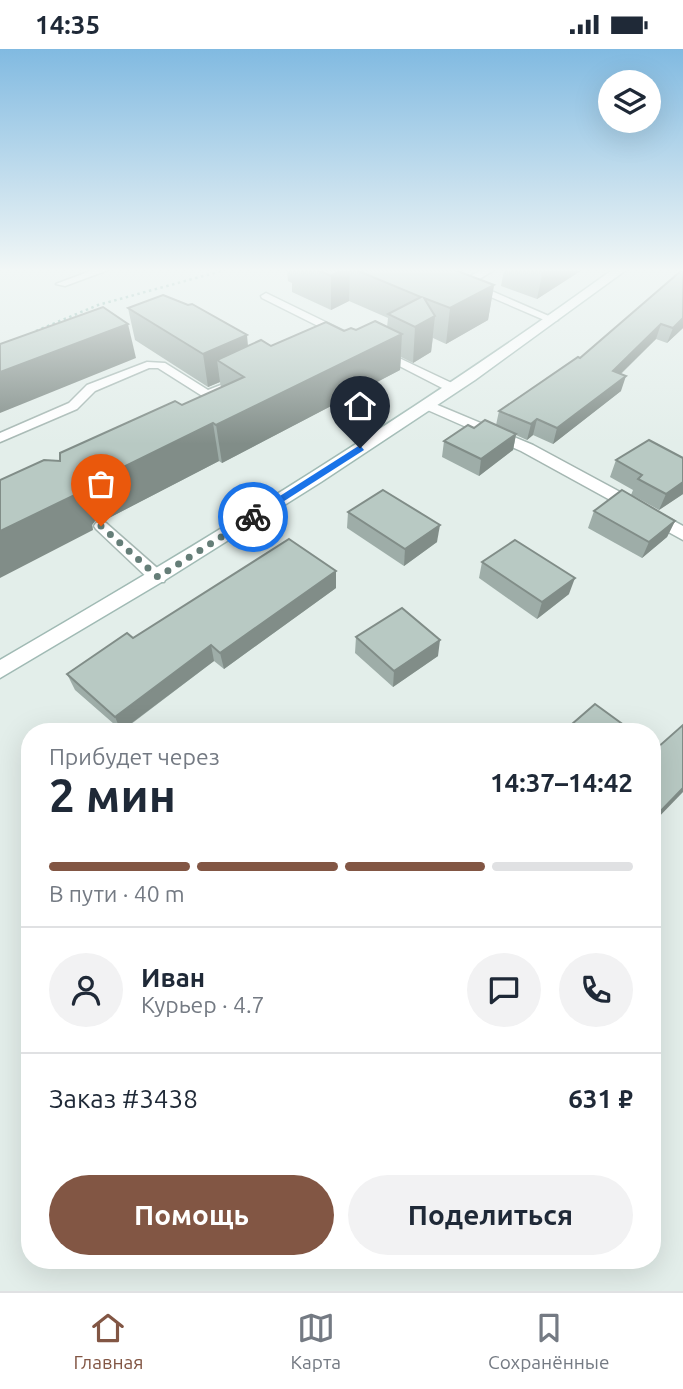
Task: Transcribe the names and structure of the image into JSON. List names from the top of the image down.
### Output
{
  "page": {
    "status": "14:35",
    "heading": ["2 мин", "Прибудет через", "14:37–14:42"],
    "panel": [
      "Иван",
      "Курьер · 4.7",
      "Заказ #3438",
      "631 ₽"
    ],
    "bar": "В пути · 40 m",
    "buttons": ["Помощь", "Поделиться"],
    "tabs": ["Главная", "Карта", "Сохранённые"]
  }
}
